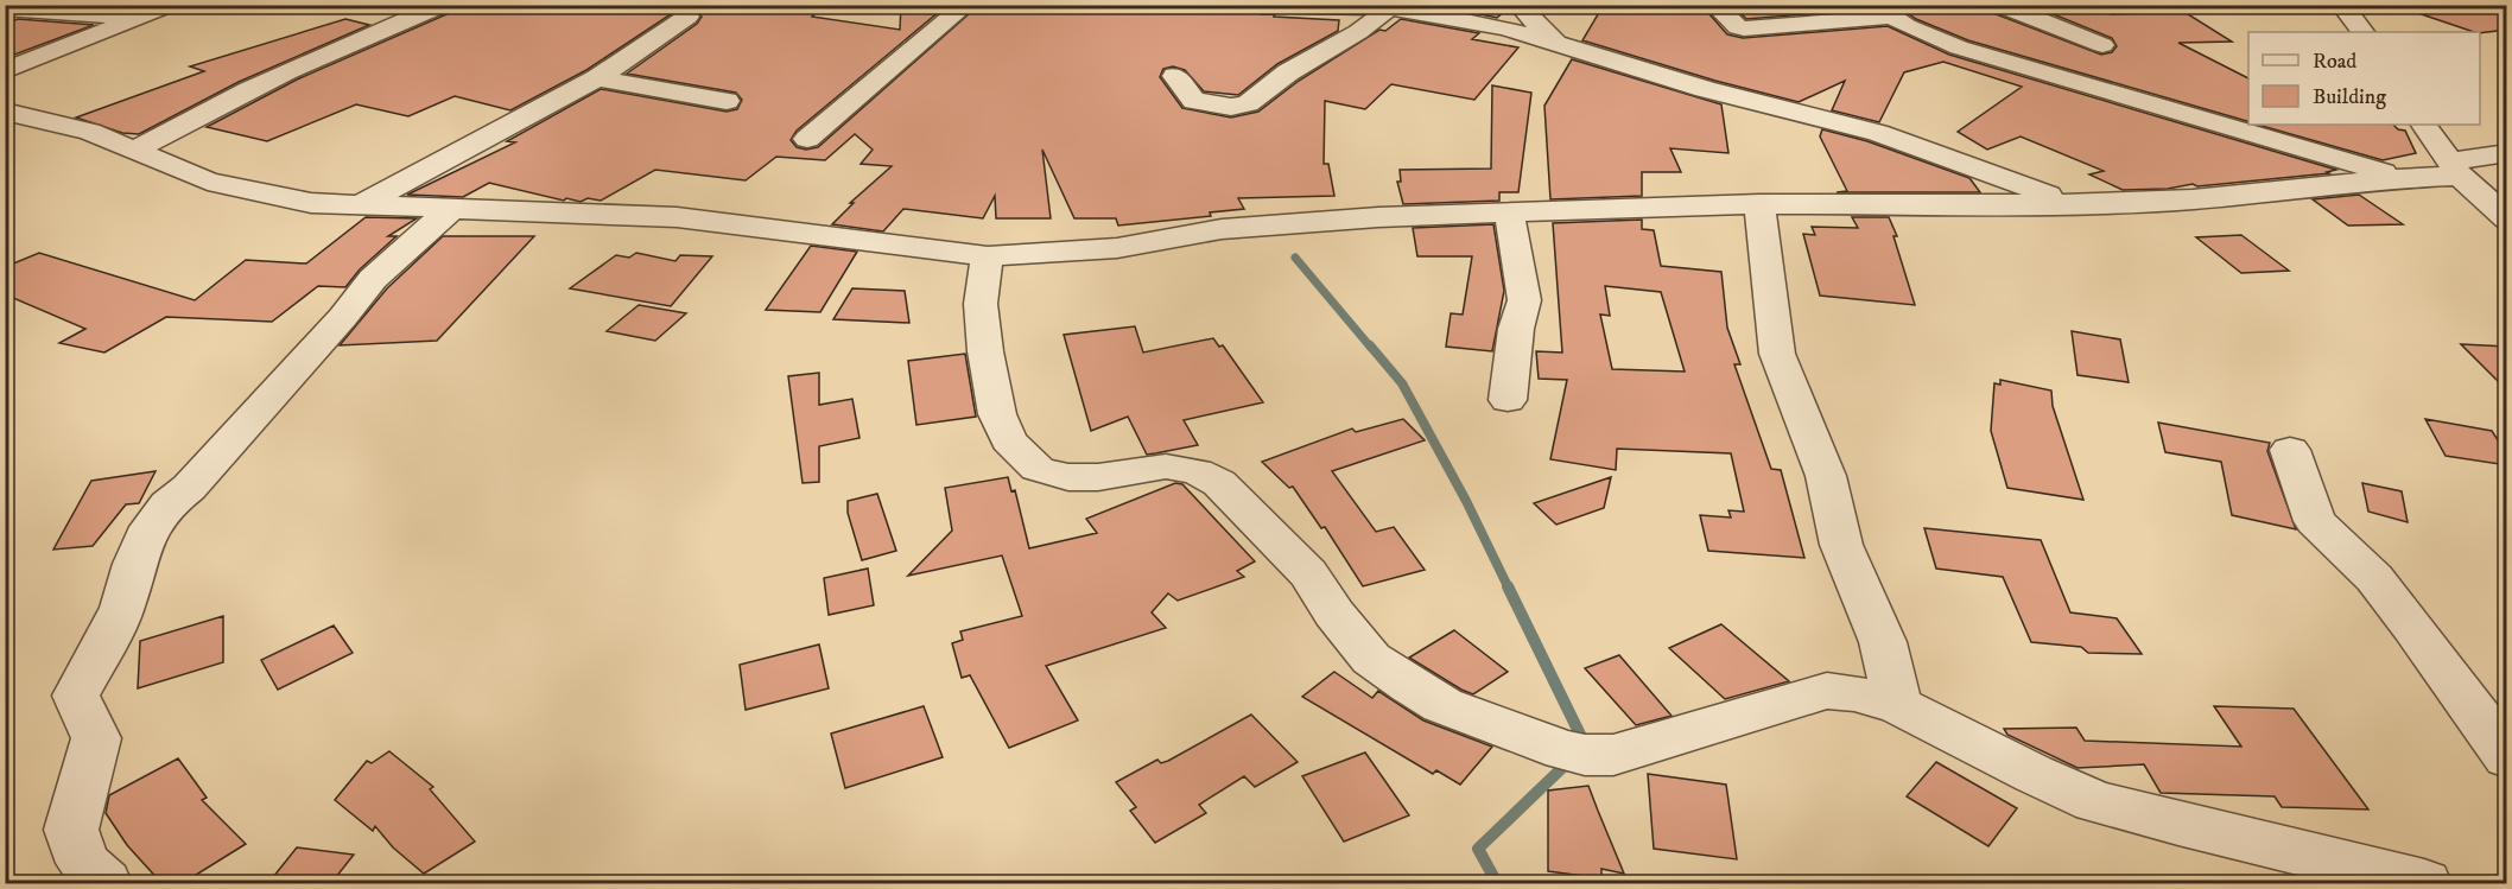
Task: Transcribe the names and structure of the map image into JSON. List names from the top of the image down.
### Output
{
  "legend": ["Road", "Building"]
}
